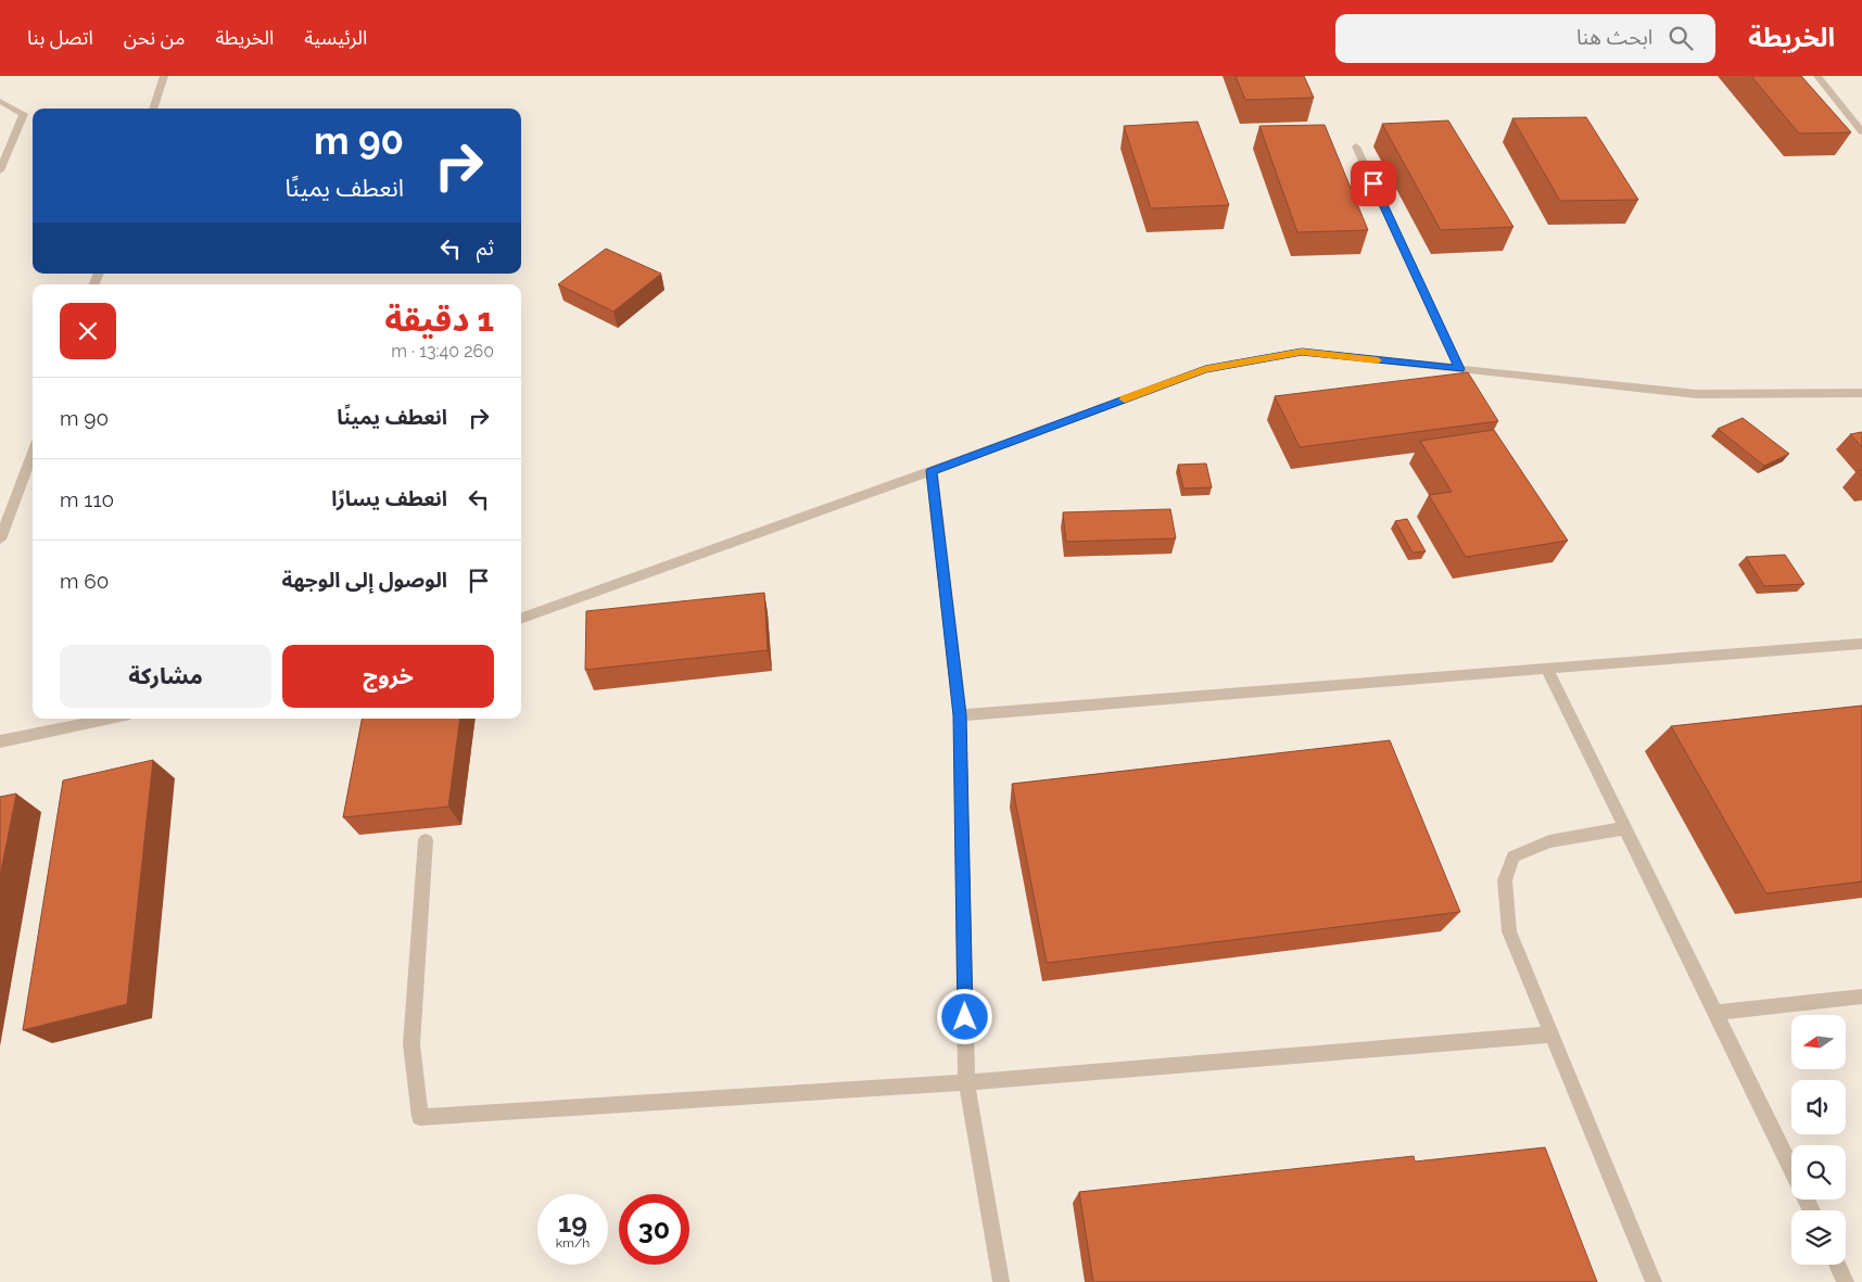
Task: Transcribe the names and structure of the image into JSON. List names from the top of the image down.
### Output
{
  "north": "left",
  "page": {
    "header": "الخريطة",
    "search": "ابحث هنا",
    "nav": [
      "الرئيسية",
      "الخريطة",
      "من نحن",
      "اتصل بنا"
    ],
    "turn": ["90 m", "انعطف يمينًا"],
    "then": "ثم",
    "heading": ["1 دقيقة", "260 m · 13:40"],
    "list": [
      {
        "name": "انعطف يمينًا",
        "value": "90 m"
      },
      {
        "name": "انعطف يسارًا",
        "value": "110 m"
      },
      {
        "name": "الوصول إلى الوجهة",
        "value": "60 m"
      }
    ],
    "buttons": ["خروج", "مشاركة"],
    "speed": "19 km/h",
    "limit": "30"
  }
}
